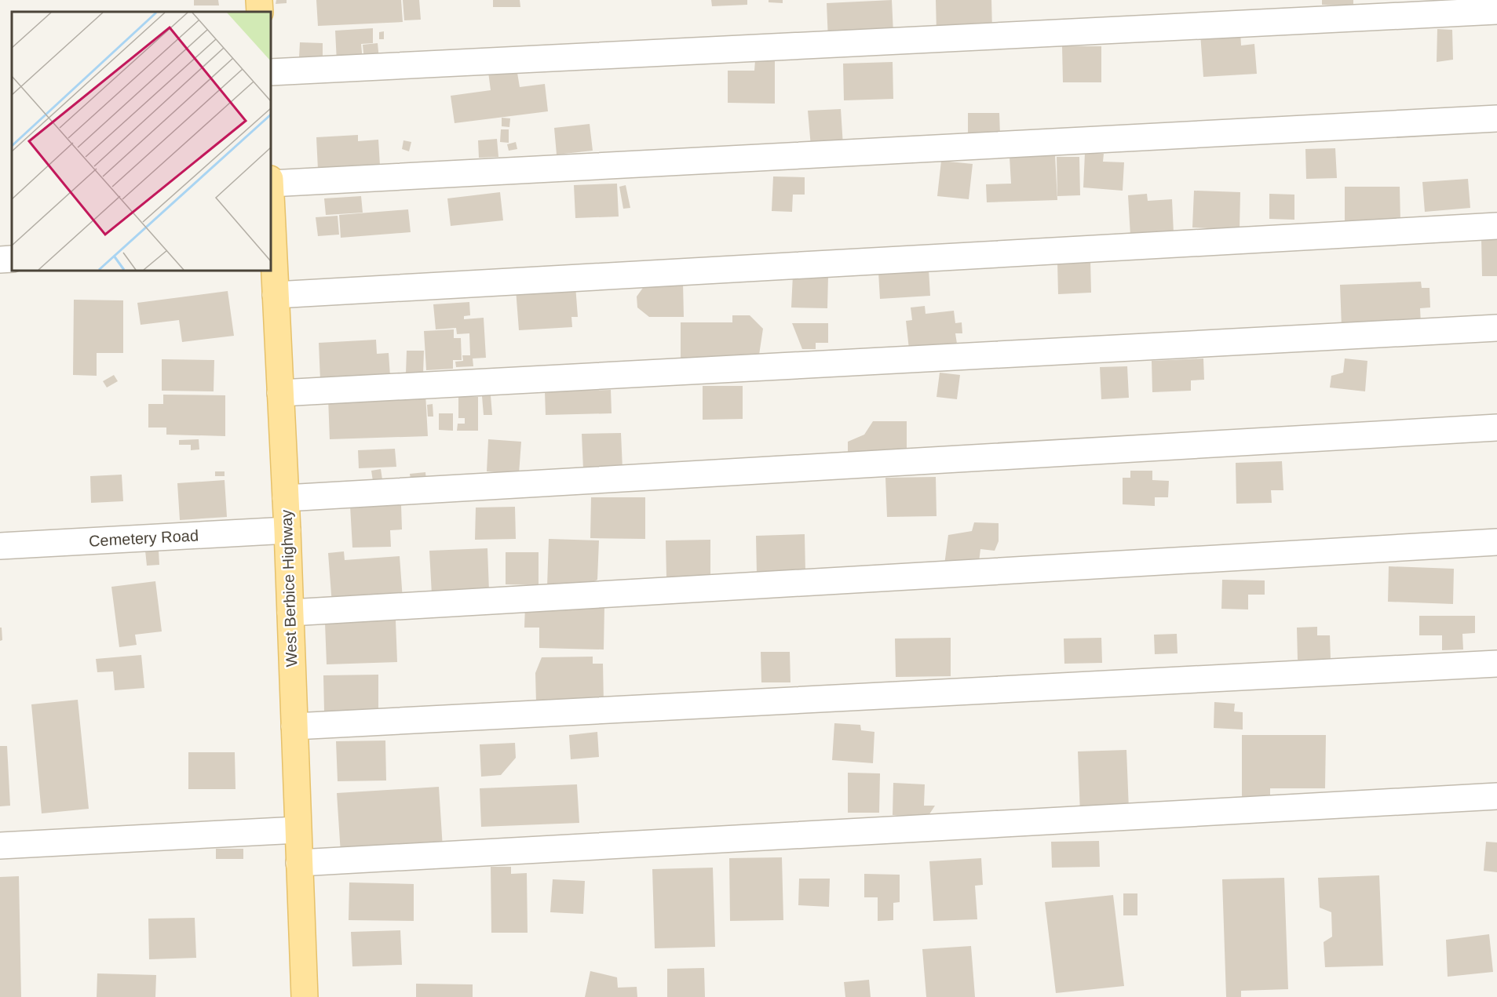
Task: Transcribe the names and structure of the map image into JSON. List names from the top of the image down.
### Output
{
  "streets": {
    "main road": ["West Berbice Highway"],
    "street": ["Cemetery Road"]
  },
  "crossings": [
    ["Cemetery Road", "West Berbice Highway"]
  ]
}
